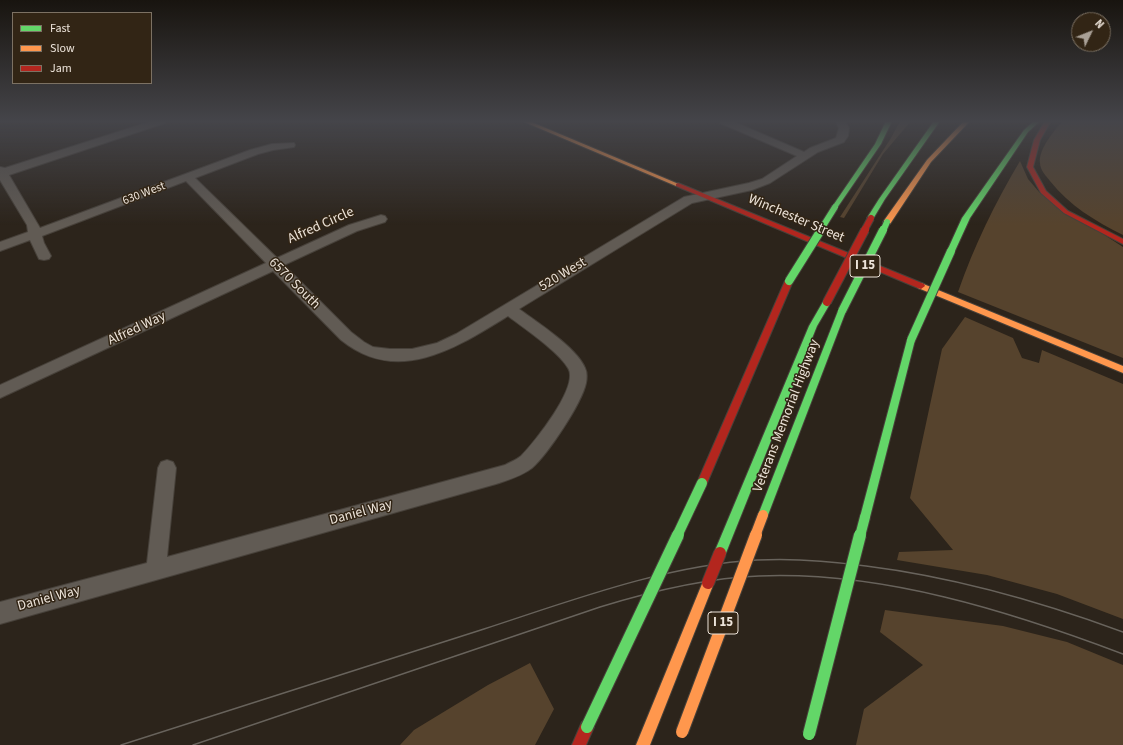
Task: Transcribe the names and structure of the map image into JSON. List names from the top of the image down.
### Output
{
  "streets": {
    "main road": ["Winchester Street", "I 15", "Veterans Memorial Highway"],
    "street": [
      "630 West",
      "Alfred Circle",
      "520 West",
      "6570 South",
      "Alfred Way",
      "Daniel Way"
    ]
  },
  "crossings": [
    ["630 West", "6570 South"],
    ["Winchester Street", "520 West"],
    ["Alfred Circle", "6570 South"],
    ["Alfred Circle", "Alfred Way"],
    ["520 West", "6570 South"],
    ["520 West", "Daniel Way"],
    ["6570 South", "Alfred Way"]
  ],
  "legend": ["Fast", "Slow", "Jam"],
  "north": "top right"
}
